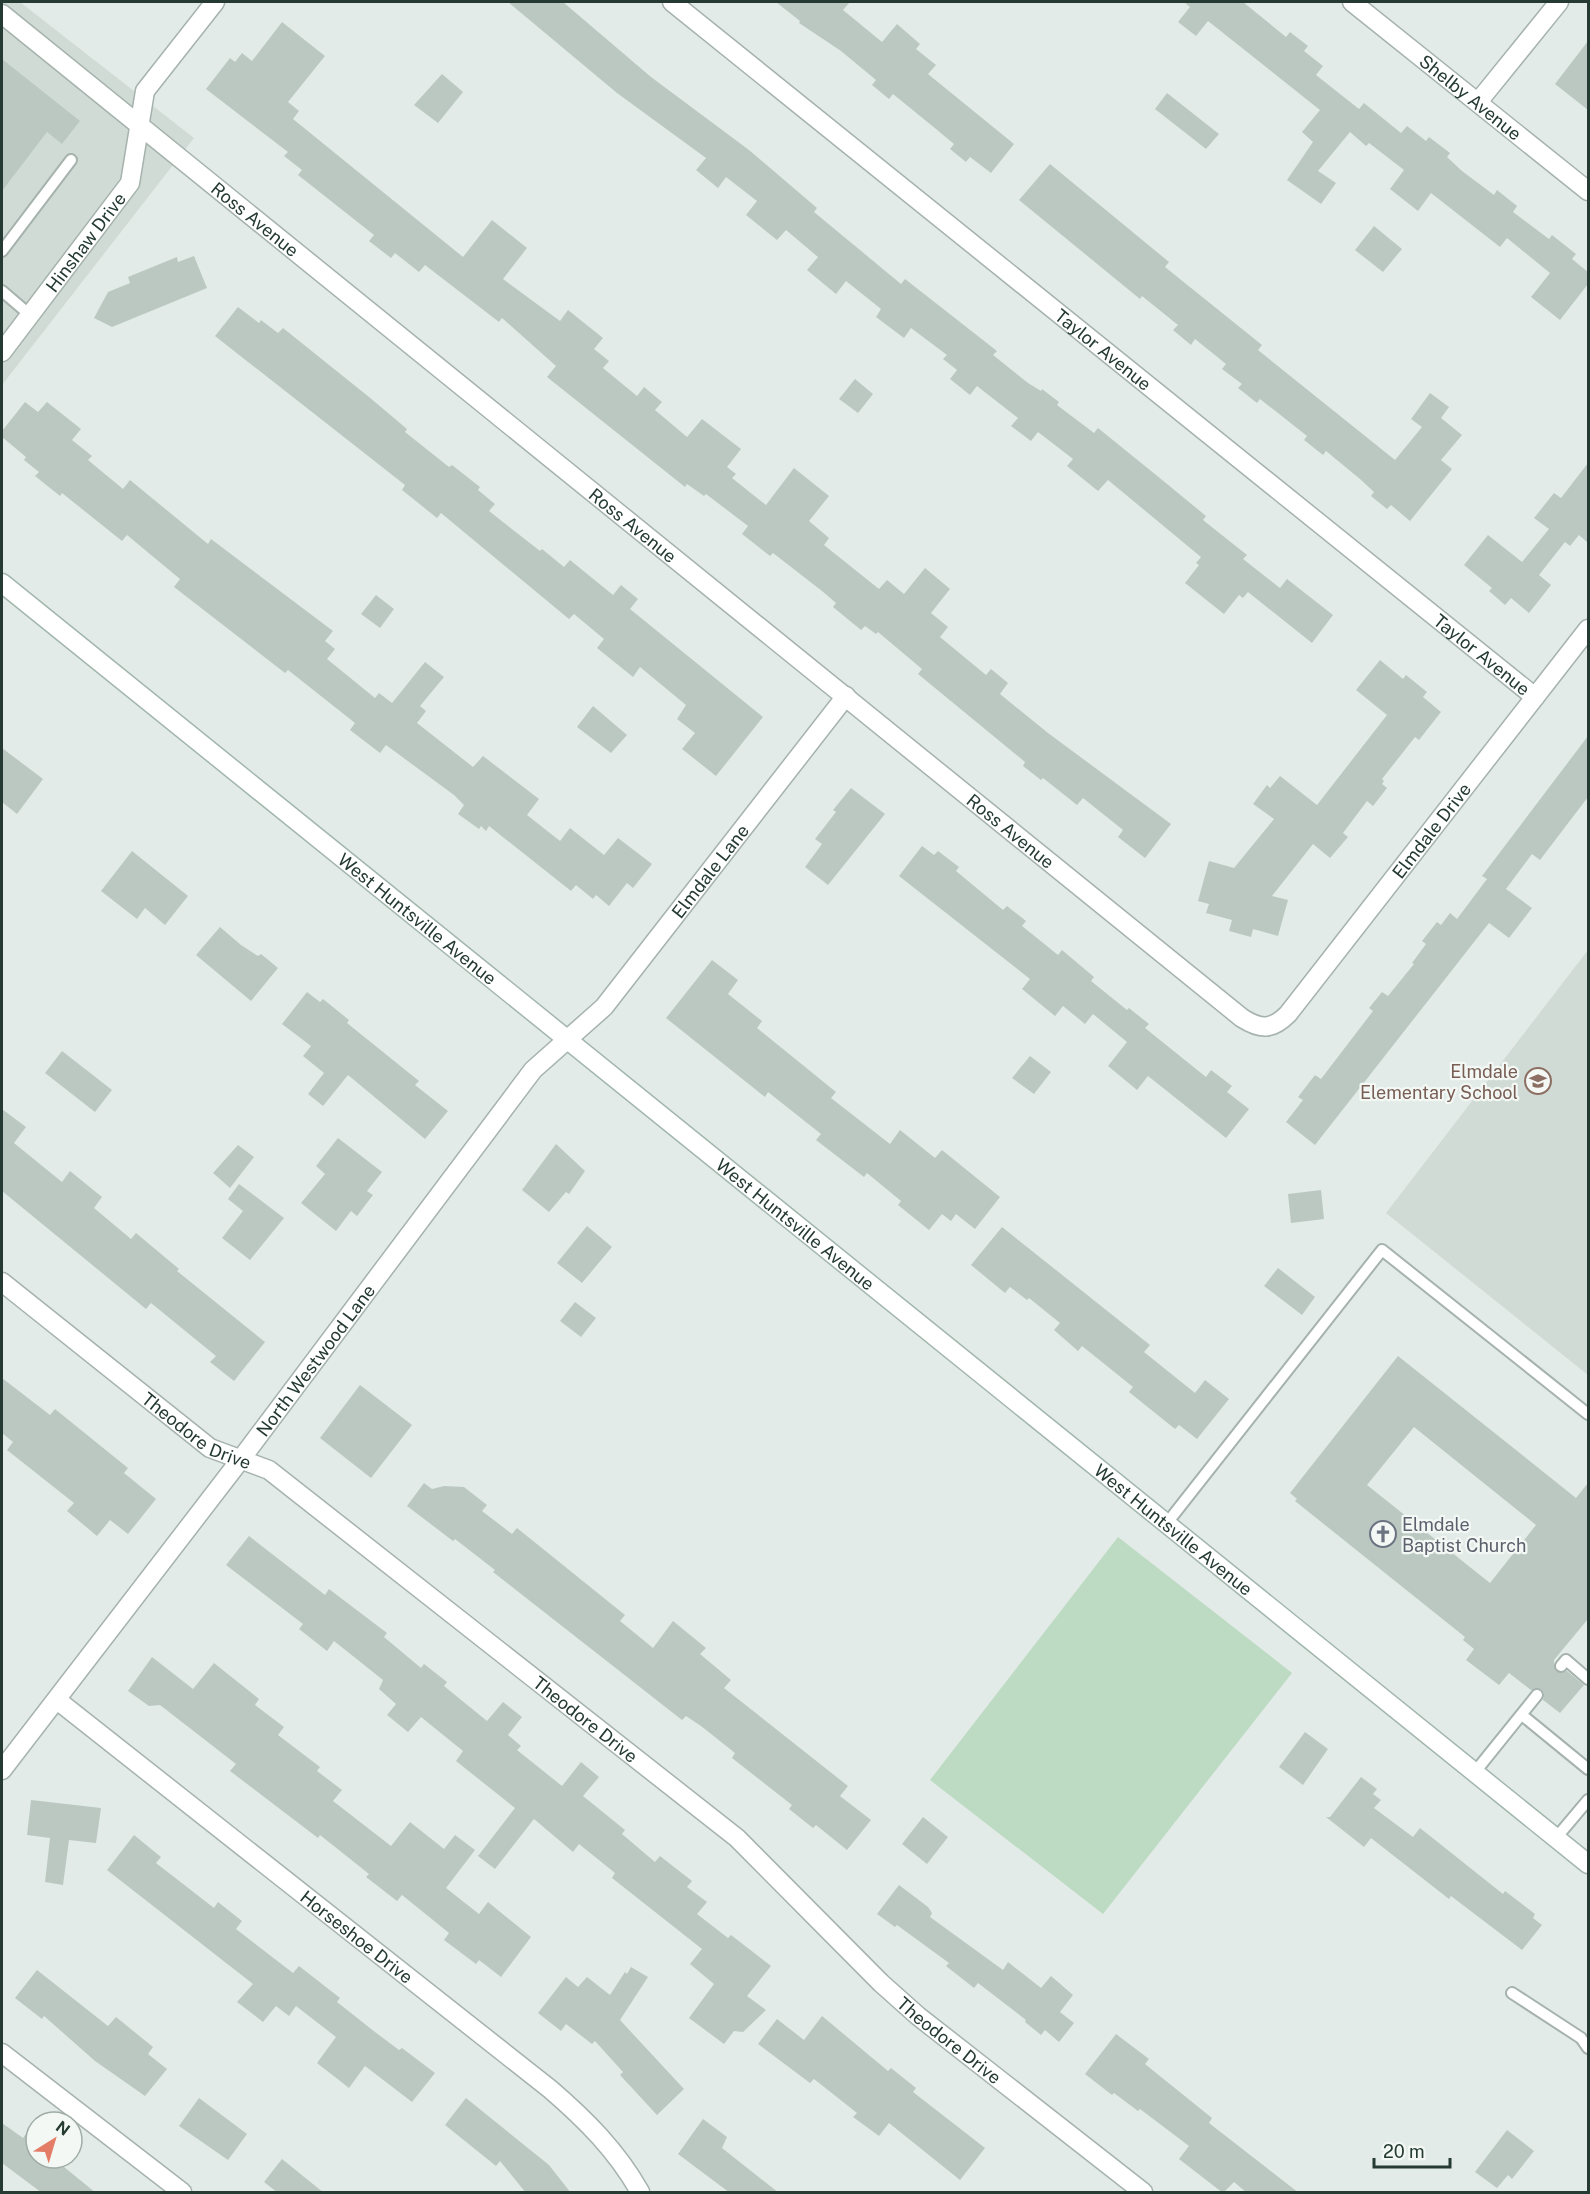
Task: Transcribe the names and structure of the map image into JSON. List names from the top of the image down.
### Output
{
  "streets": {
    "street": [
      "Shelby Avenue",
      "Ross Avenue",
      "Hinshaw Drive",
      "Taylor Avenue",
      "Elmdale Drive",
      "Elmdale Lane",
      "West Huntsville Avenue",
      "North Westwood Lane",
      "Theodore Drive",
      "Horseshoe Drive"
    ]
  },
  "crossings": [
    ["Ross Avenue", "Hinshaw Drive"],
    ["Ross Avenue", "Elmdale Drive"],
    ["Ross Avenue", "Elmdale Lane"],
    ["Taylor Avenue", "Elmdale Drive"],
    ["Elmdale Lane", "West Huntsville Avenue"],
    ["Elmdale Lane", "North Westwood Lane"],
    ["West Huntsville Avenue", "North Westwood Lane"],
    ["North Westwood Lane", "Theodore Drive"],
    ["North Westwood Lane", "Horseshoe Drive"]
  ],
  "places": {
    "school or university": ["Elmdale Elementary School"],
    "church": ["Elmdale Baptist Church"]
  },
  "scale_bar": "20 m",
  "north": "top right"
}
